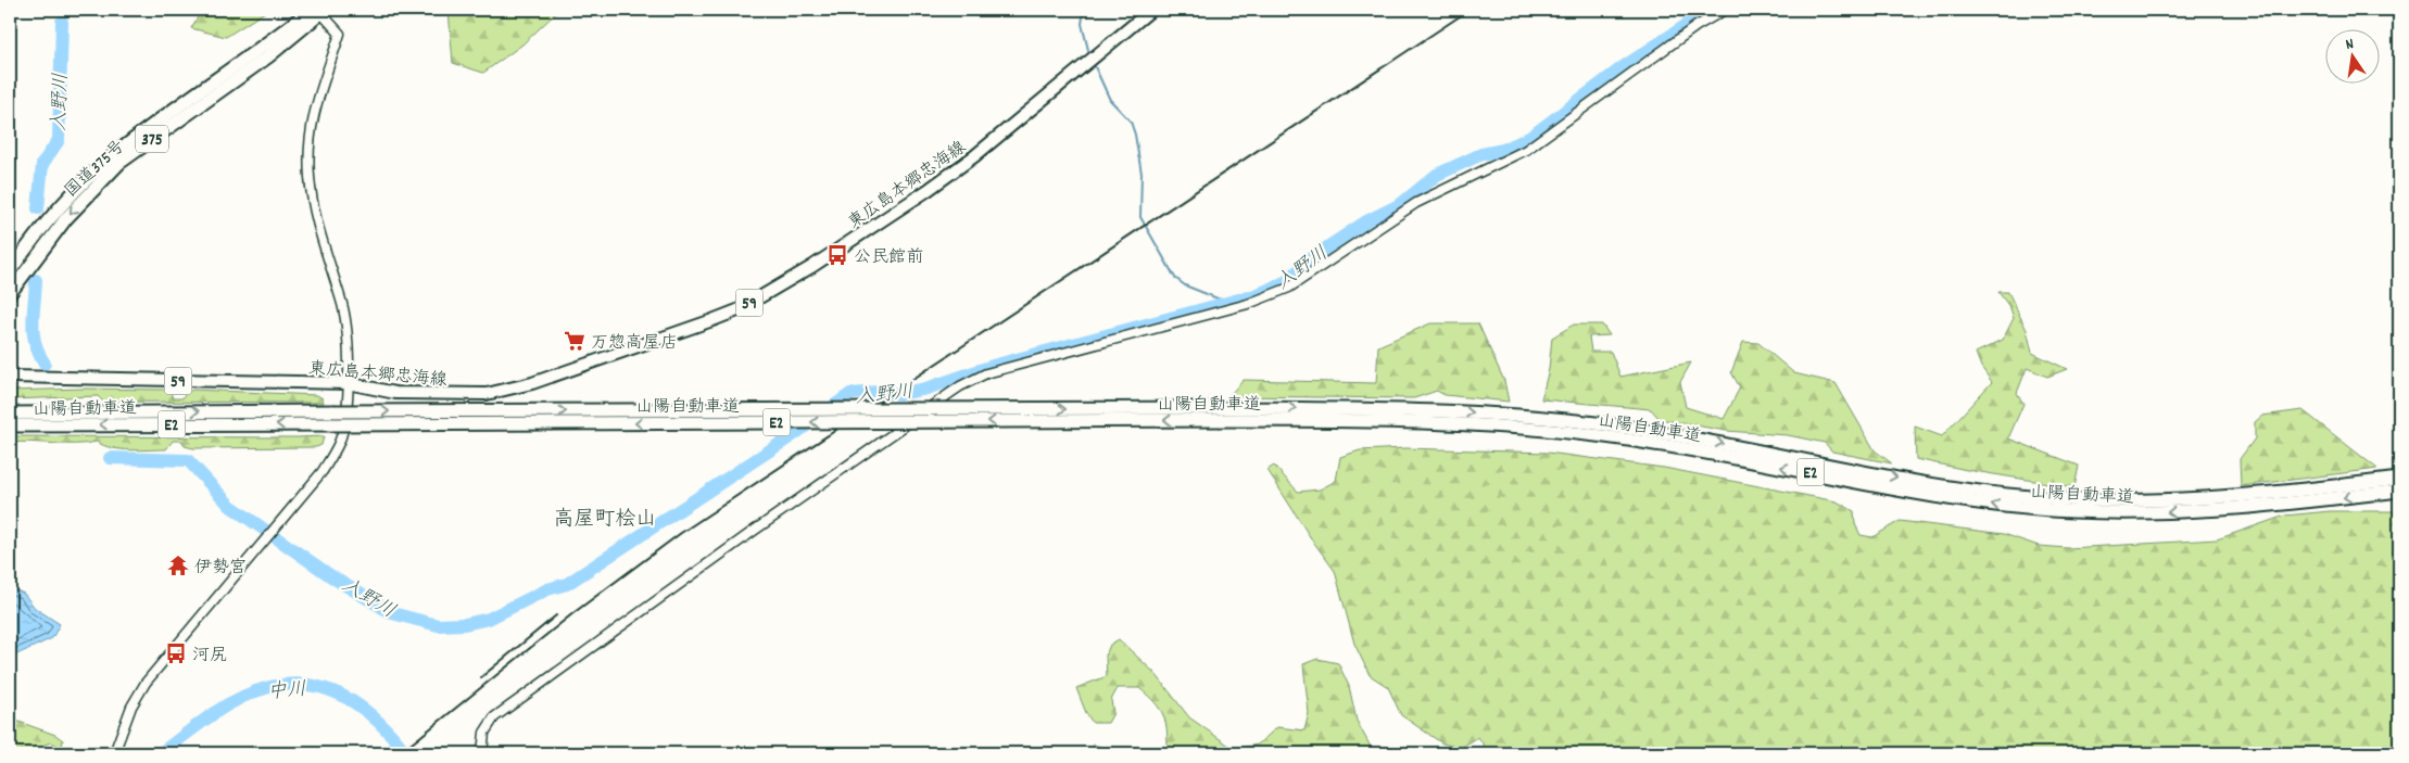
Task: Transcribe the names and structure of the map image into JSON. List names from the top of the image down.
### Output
{
  "streets": {
    "highway": [
      "375",
      "国道375号",
      "山陽自動車道",
      "E2"
    ],
    "main road": ["東広島本郷忠海線", "59"]
  },
  "districts": ["高屋町桧山"],
  "water": ["入野川", "中川"],
  "places": {
    "bus stop": ["公民館前", "河尻"],
    "supermarket": ["万惣高屋店"],
    "temple": ["伊勢宮"]
  },
  "north": "top"
}
